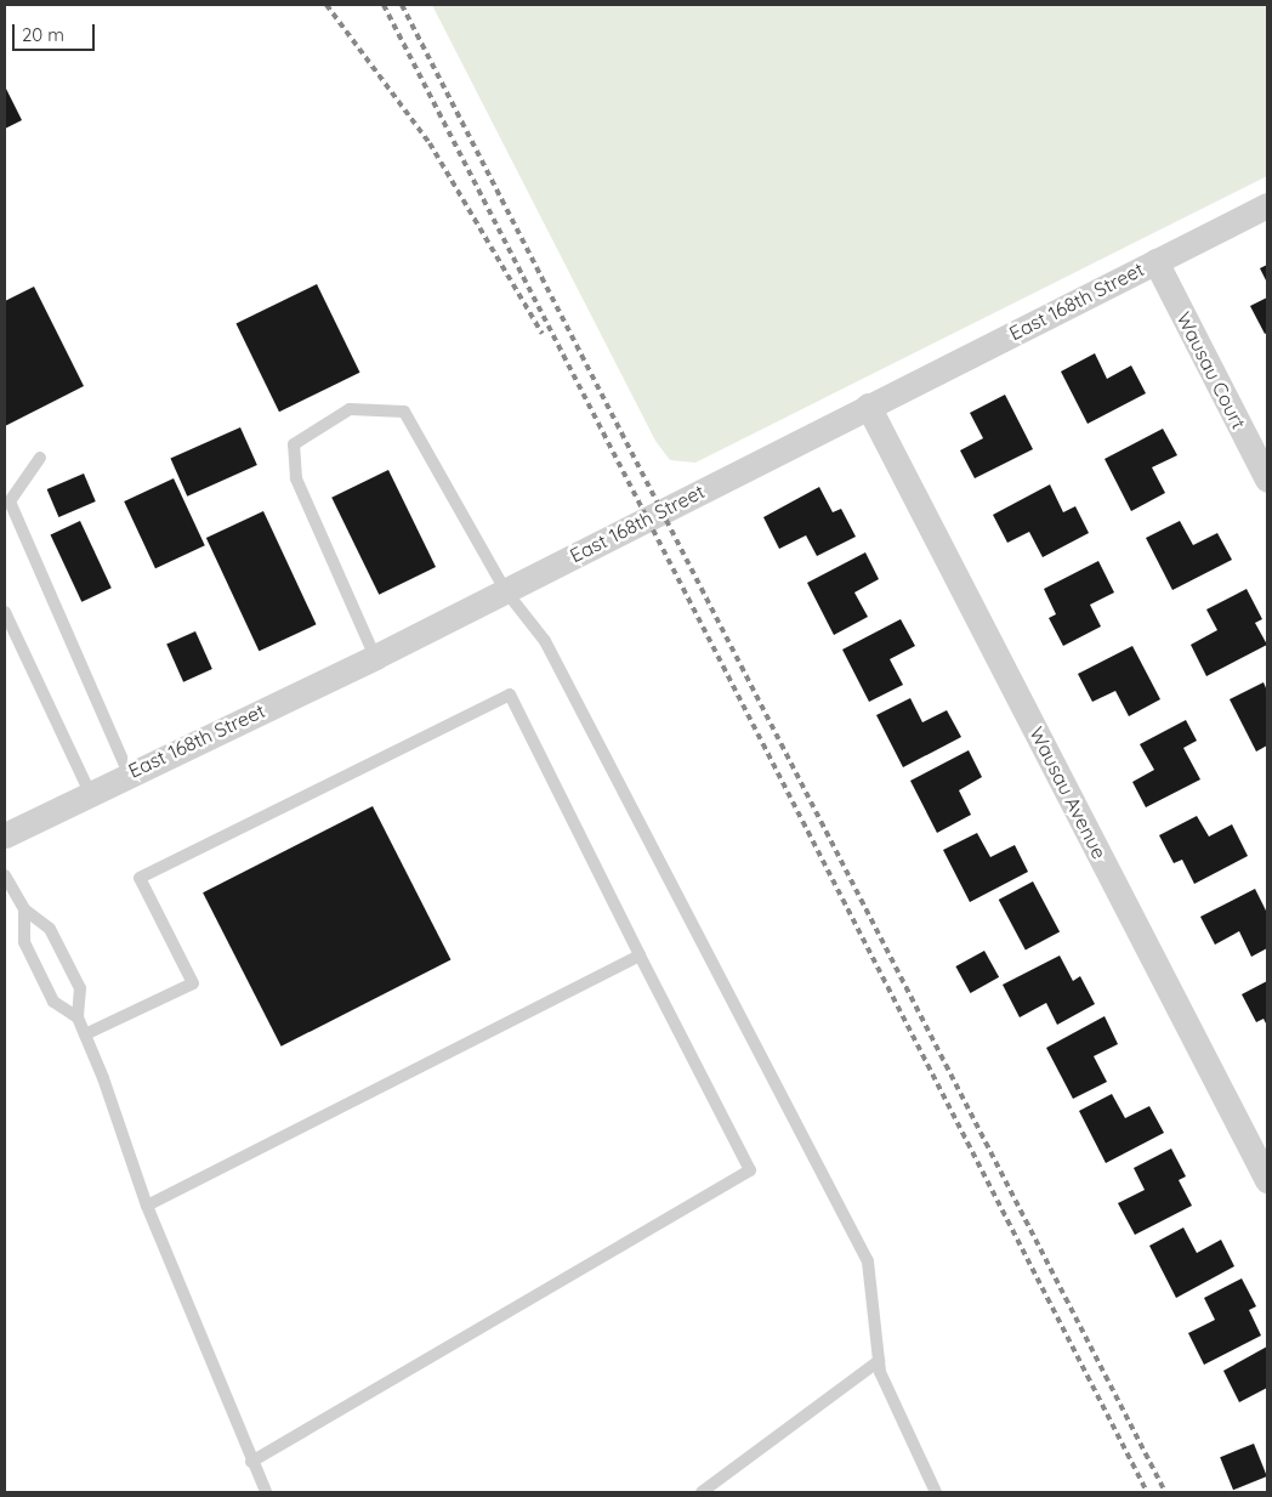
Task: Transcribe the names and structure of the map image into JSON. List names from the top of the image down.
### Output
{
  "streets": {
    "street": ["East 168th Street", "Wausau Court", "Wausau Avenue"]
  },
  "crossings": [
    ["East 168th Street", "Wausau Court"],
    ["East 168th Street", "Wausau Avenue"]
  ],
  "scale_bar": "20 m"
}
